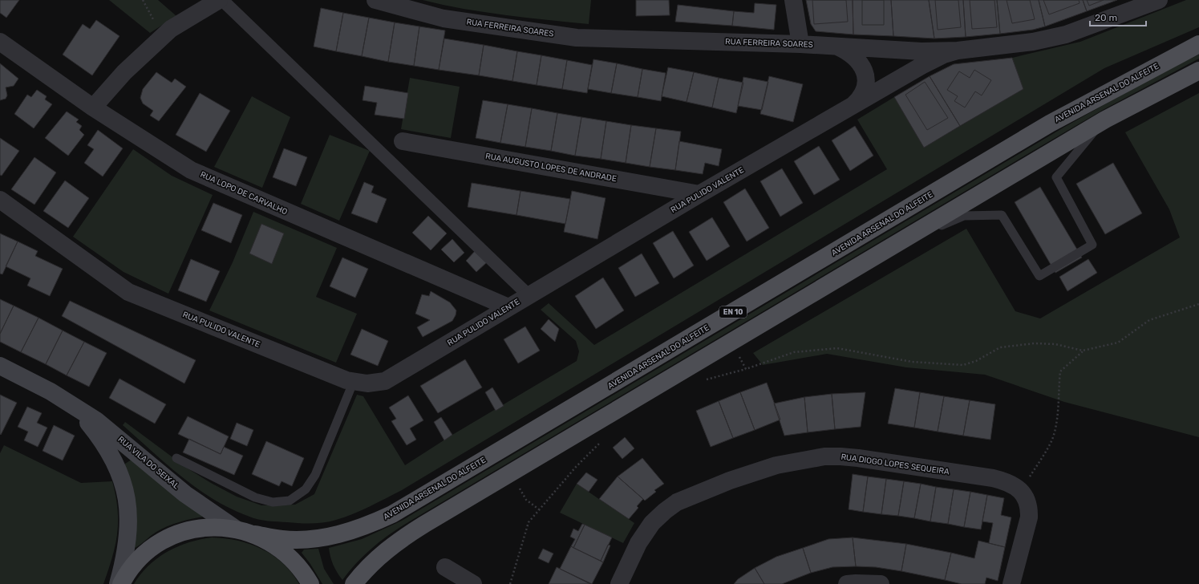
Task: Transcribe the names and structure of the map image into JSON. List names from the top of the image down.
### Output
{
  "streets": {
    "main road": ["AVENIDA ARSENAL DO ALFEITE", "EN 10", "RUA VILA DO SEIXAL"],
    "street": [
      "RUA FERREIRA SOARES",
      "RUA AUGUSTO LOPES DE ANDRADE",
      "RUA PULIDO VALENTE",
      "RUA LOPO DE CARVALHO",
      "RUA DIOGO LOPES SEQUEIRA"
    ]
  },
  "crossings": [
    ["RUA FERREIRA SOARES", "RUA PULIDO VALENTE"],
    ["RUA AUGUSTO LOPES DE ANDRADE", "RUA PULIDO VALENTE"],
    ["RUA PULIDO VALENTE", "RUA LOPO DE CARVALHO"]
  ],
  "scale_bar": "20 m"
}
